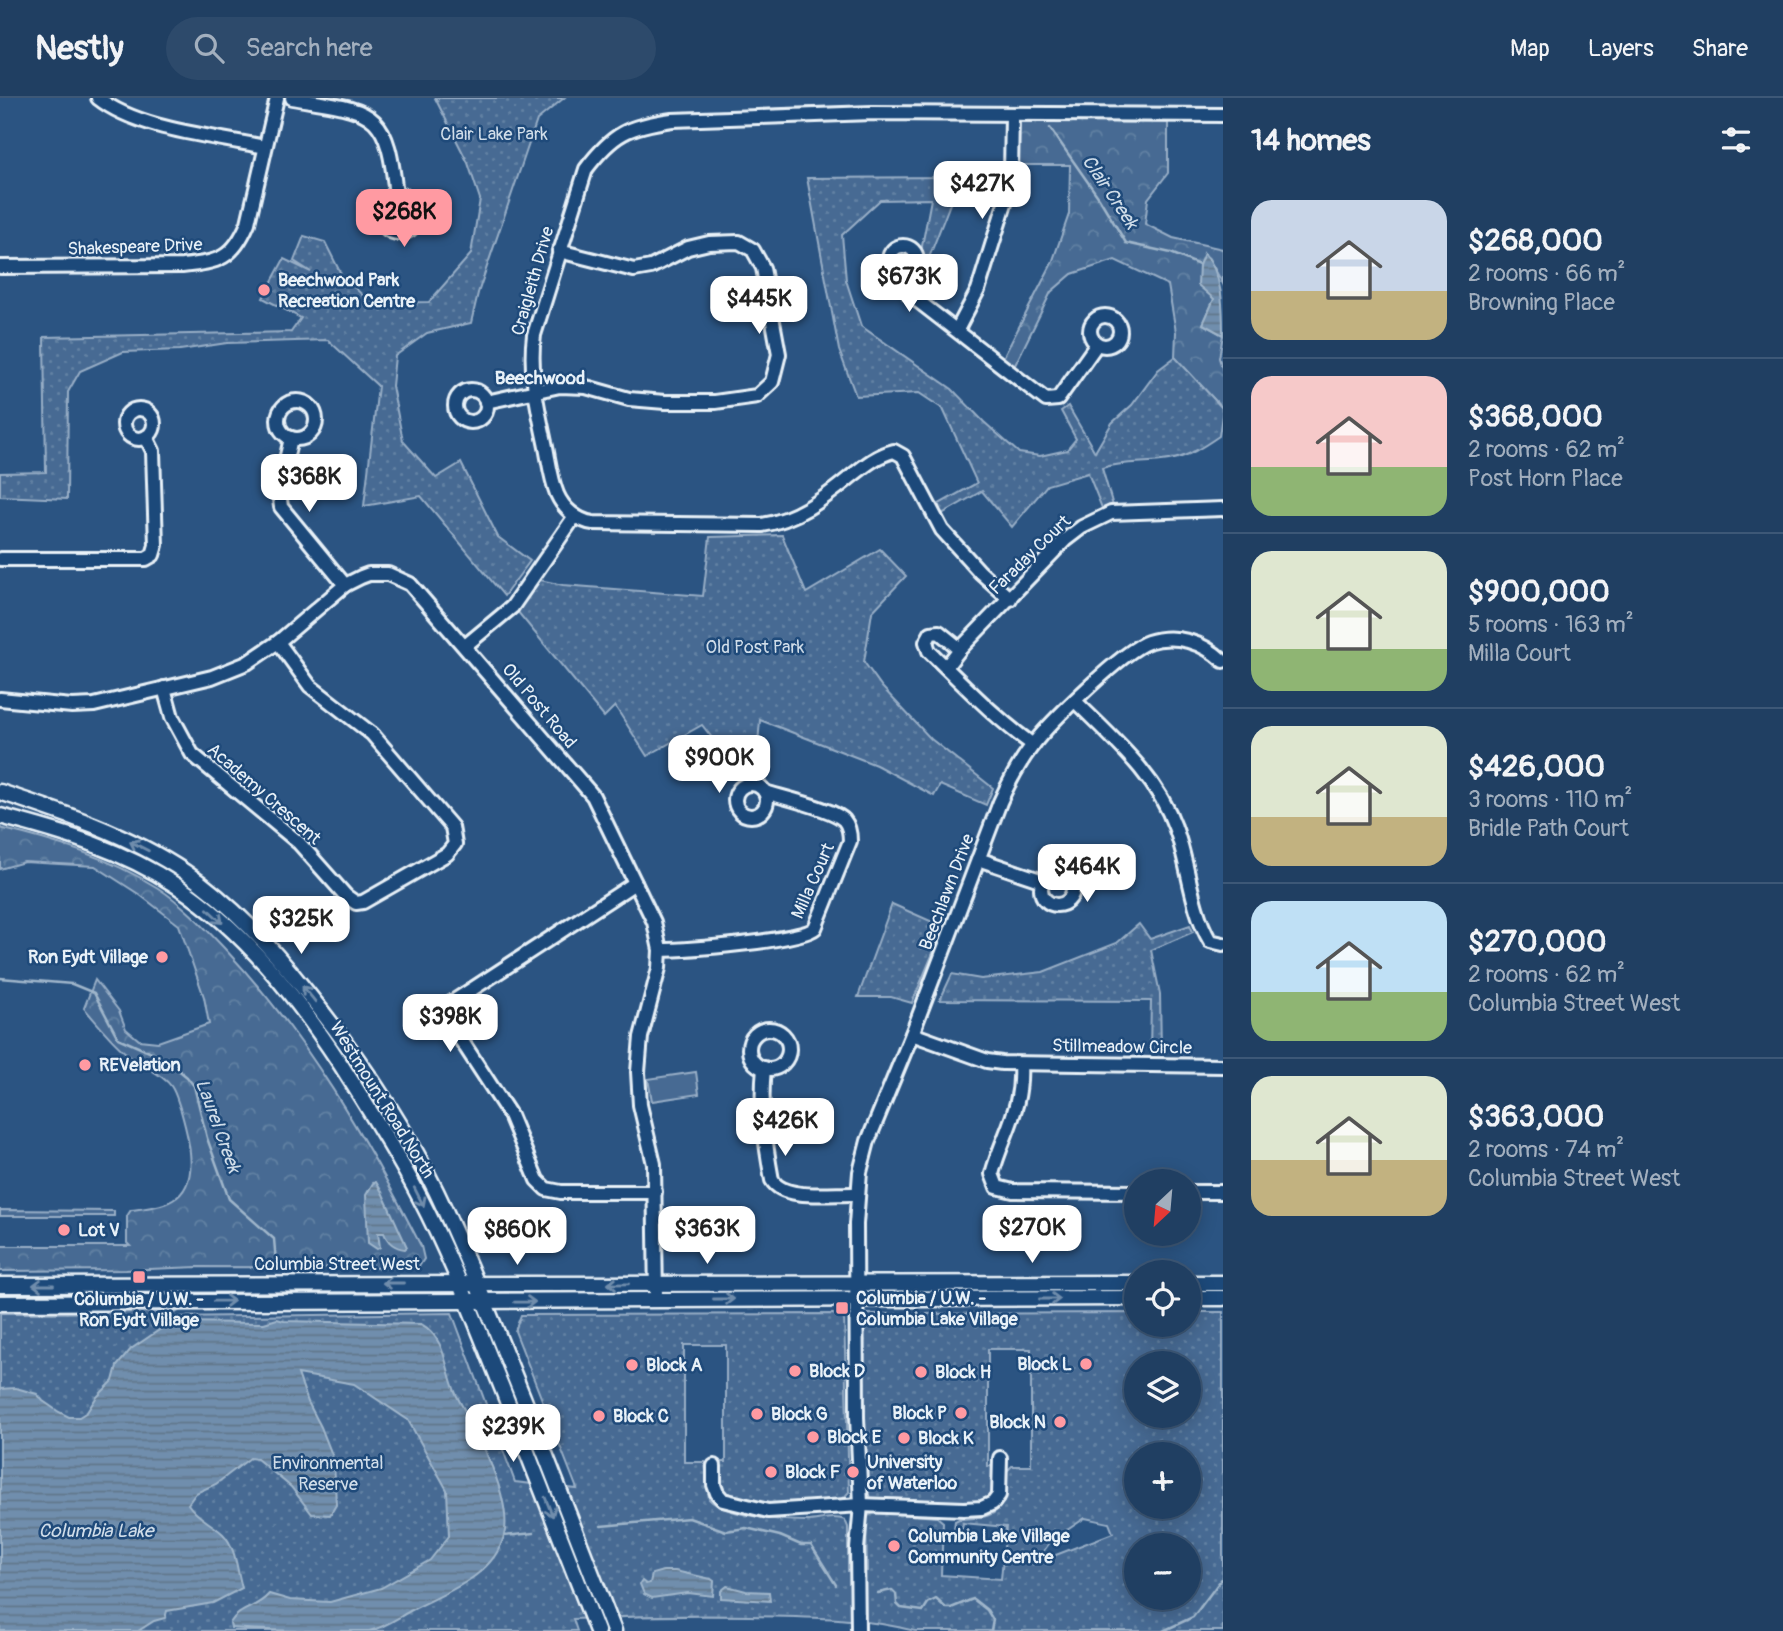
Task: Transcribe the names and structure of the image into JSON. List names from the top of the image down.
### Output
{
  "streets": {
    "main road": ["Westmount Road North", "Columbia Street West"],
    "street": [
      "Shakespeare Drive",
      "Craigleith Drive",
      "Faraday Court",
      "Old Post Road",
      "Academy Crescent",
      "Milla Court",
      "Beechlawn Drive",
      "Stillmeadow Circle"
    ]
  },
  "crossings": [
    ["Old Post Road", "Academy Crescent"],
    ["Old Post Road", "Milla Court"],
    ["Old Post Road", "Columbia Street West"],
    ["Beechlawn Drive", "Stillmeadow Circle"],
    ["Beechlawn Drive", "Columbia Street West"],
    ["Westmount Road North", "Columbia Street West"]
  ],
  "districts": ["Beechwood"],
  "water": ["Clair Creek", "Laurel Creek", "Columbia Lake"],
  "parks": ["Clair Lake Park", "Old Post Park", "Environmental Reserve"],
  "places": {
    "other": [
      "Beechwood Park Recreation Centre",
      "Ron Eydt Village",
      "REVelation",
      "Lot V",
      "Block L",
      "Block A",
      "Block D",
      "Block H",
      "Block P",
      "Block G",
      "Block C",
      "Block N",
      "Block E",
      "Block K",
      "Block F",
      "University of Waterloo",
      "Columbia Lake Village Community Centre"
    ],
    "transit": ["Columbia / U.W. - Ron Eydt Village", "Columbia / U.W. - Columbia Lake Village"]
  },
  "north": "bottom left",
  "page": {
    "header": "Nestly",
    "search": "Search here",
    "nav": ["Map", "Layers", "Share"],
    "heading": "14 homes",
    "price": [
      "$427K",
      "$268K",
      "$673K",
      "$445K",
      "$368K",
      "$900K",
      "$464K",
      "$325K",
      "$398K",
      "$426K",
      "$270K",
      "$363K",
      "$860K",
      "$239K"
    ],
    "list": [
      {
        "name": "$268,000",
        "note": "2 rooms · 66 m² · Browning Place"
      },
      {
        "name": "$368,000",
        "note": "2 rooms · 62 m² · Post Horn Place"
      },
      {
        "name": "$900,000",
        "note": "5 rooms · 163 m² · Milla Court"
      },
      {
        "name": "$426,000",
        "note": "3 rooms · 110 m² · Bridle Path Court"
      },
      {
        "name": "$270,000",
        "note": "2 rooms · 62 m² · Columbia Street West"
      },
      {
        "name": "$363,000",
        "note": "2 rooms · 74 m² · Columbia Street West"
      }
    ],
    "map_buttons": ["+", "−"]
  }
}
